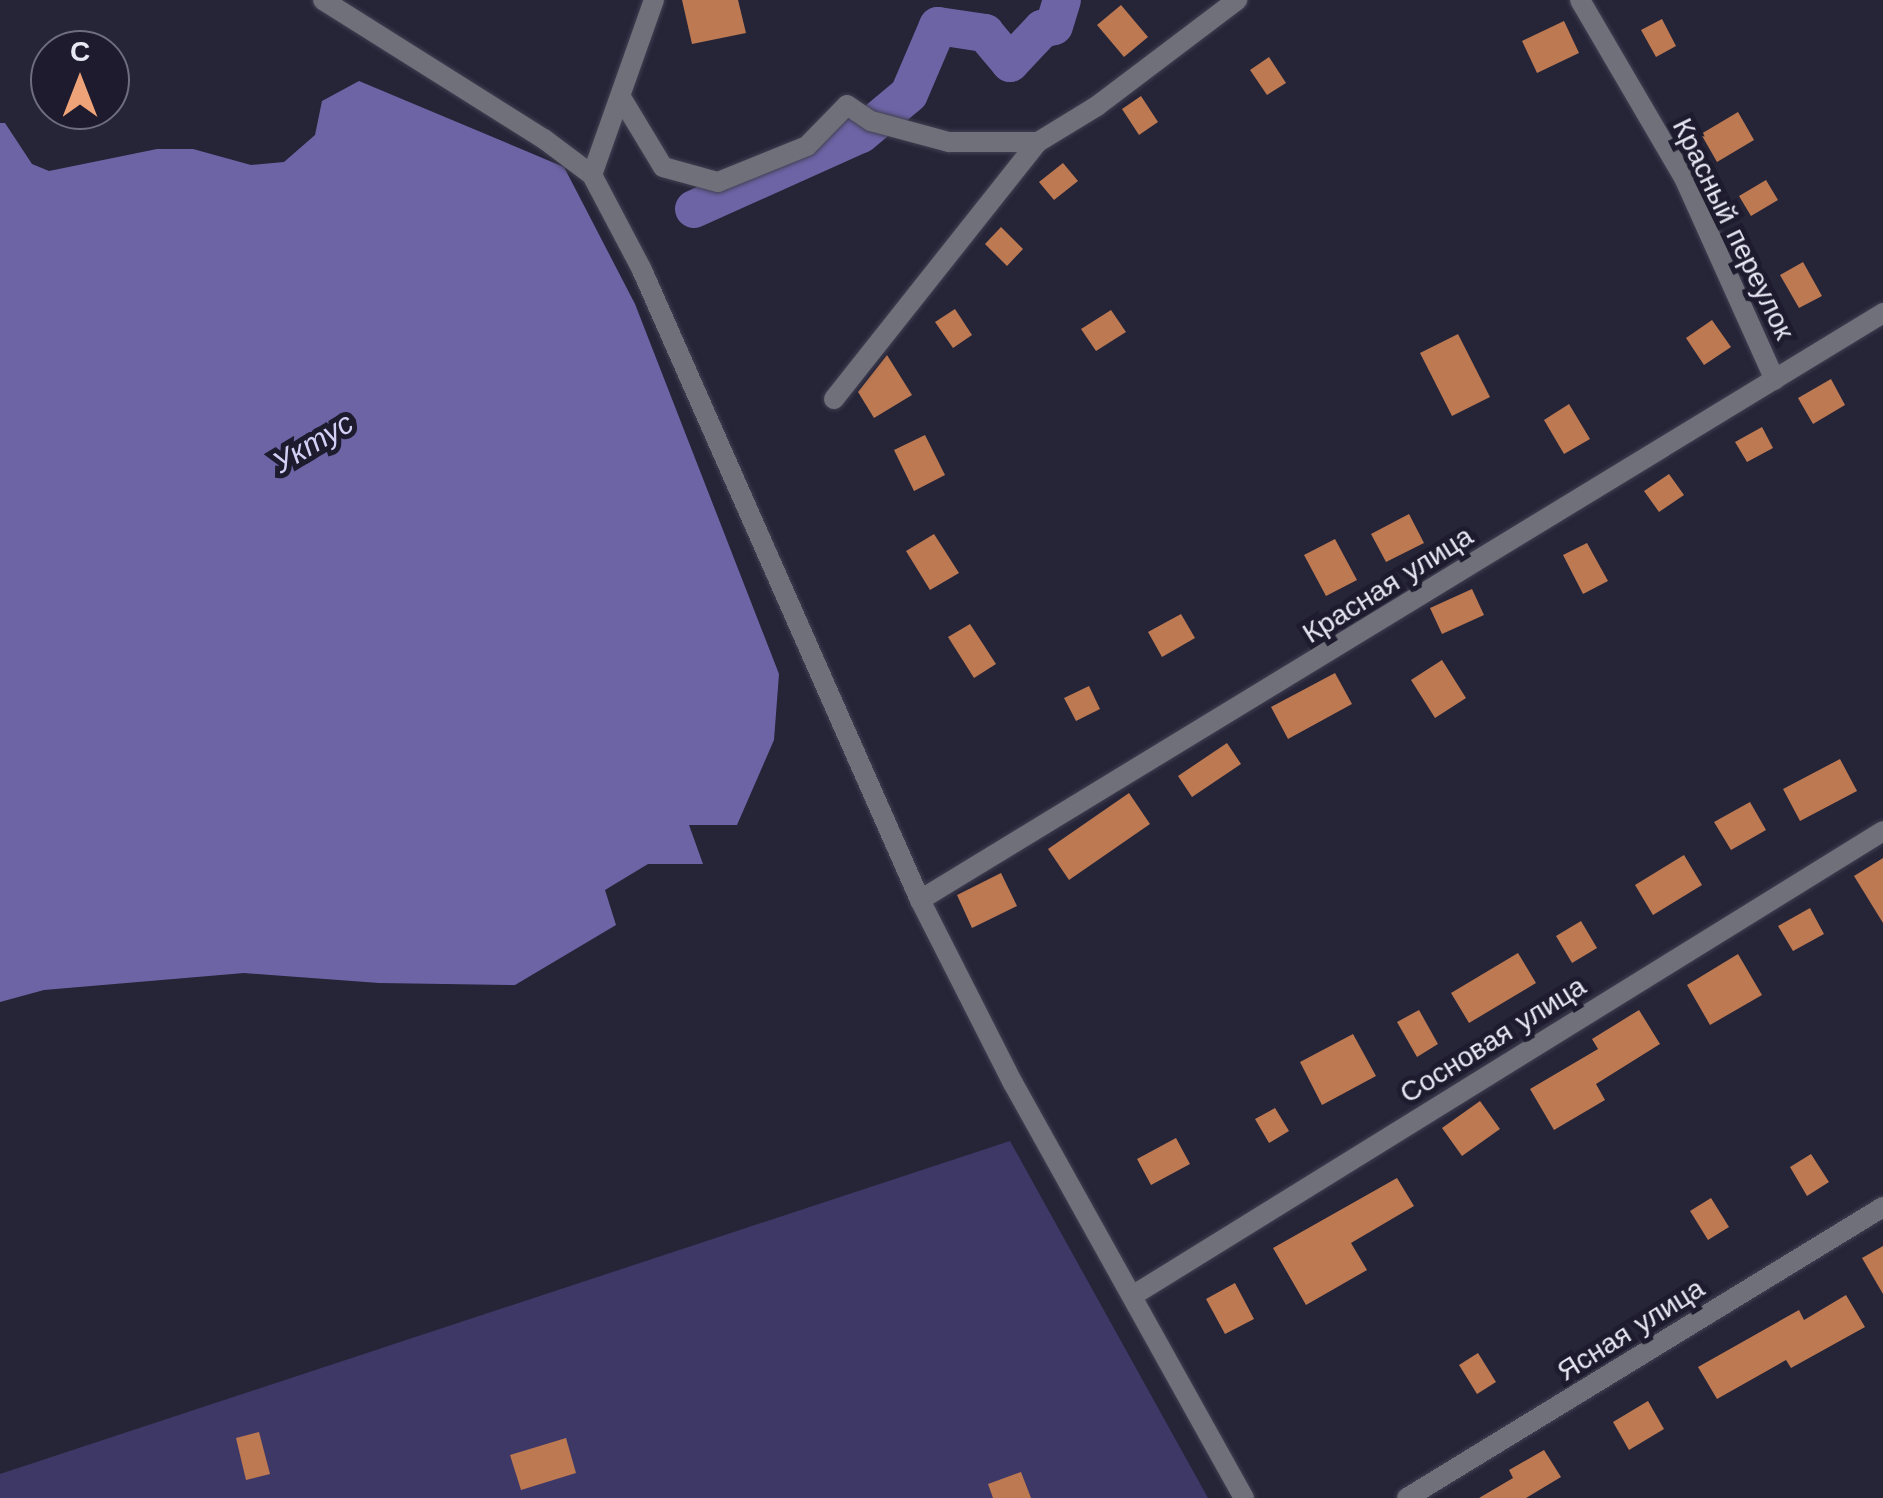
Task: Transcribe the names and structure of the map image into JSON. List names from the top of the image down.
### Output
{
  "streets": {
    "street": [
      "Красный переулок",
      "Красная улица",
      "Сосновая улица",
      "Ясная улица"
    ]
  },
  "crossings": [
    ["Красный переулок", "Красная улица"]
  ],
  "water": ["Уктус"],
  "north": "top"
}
